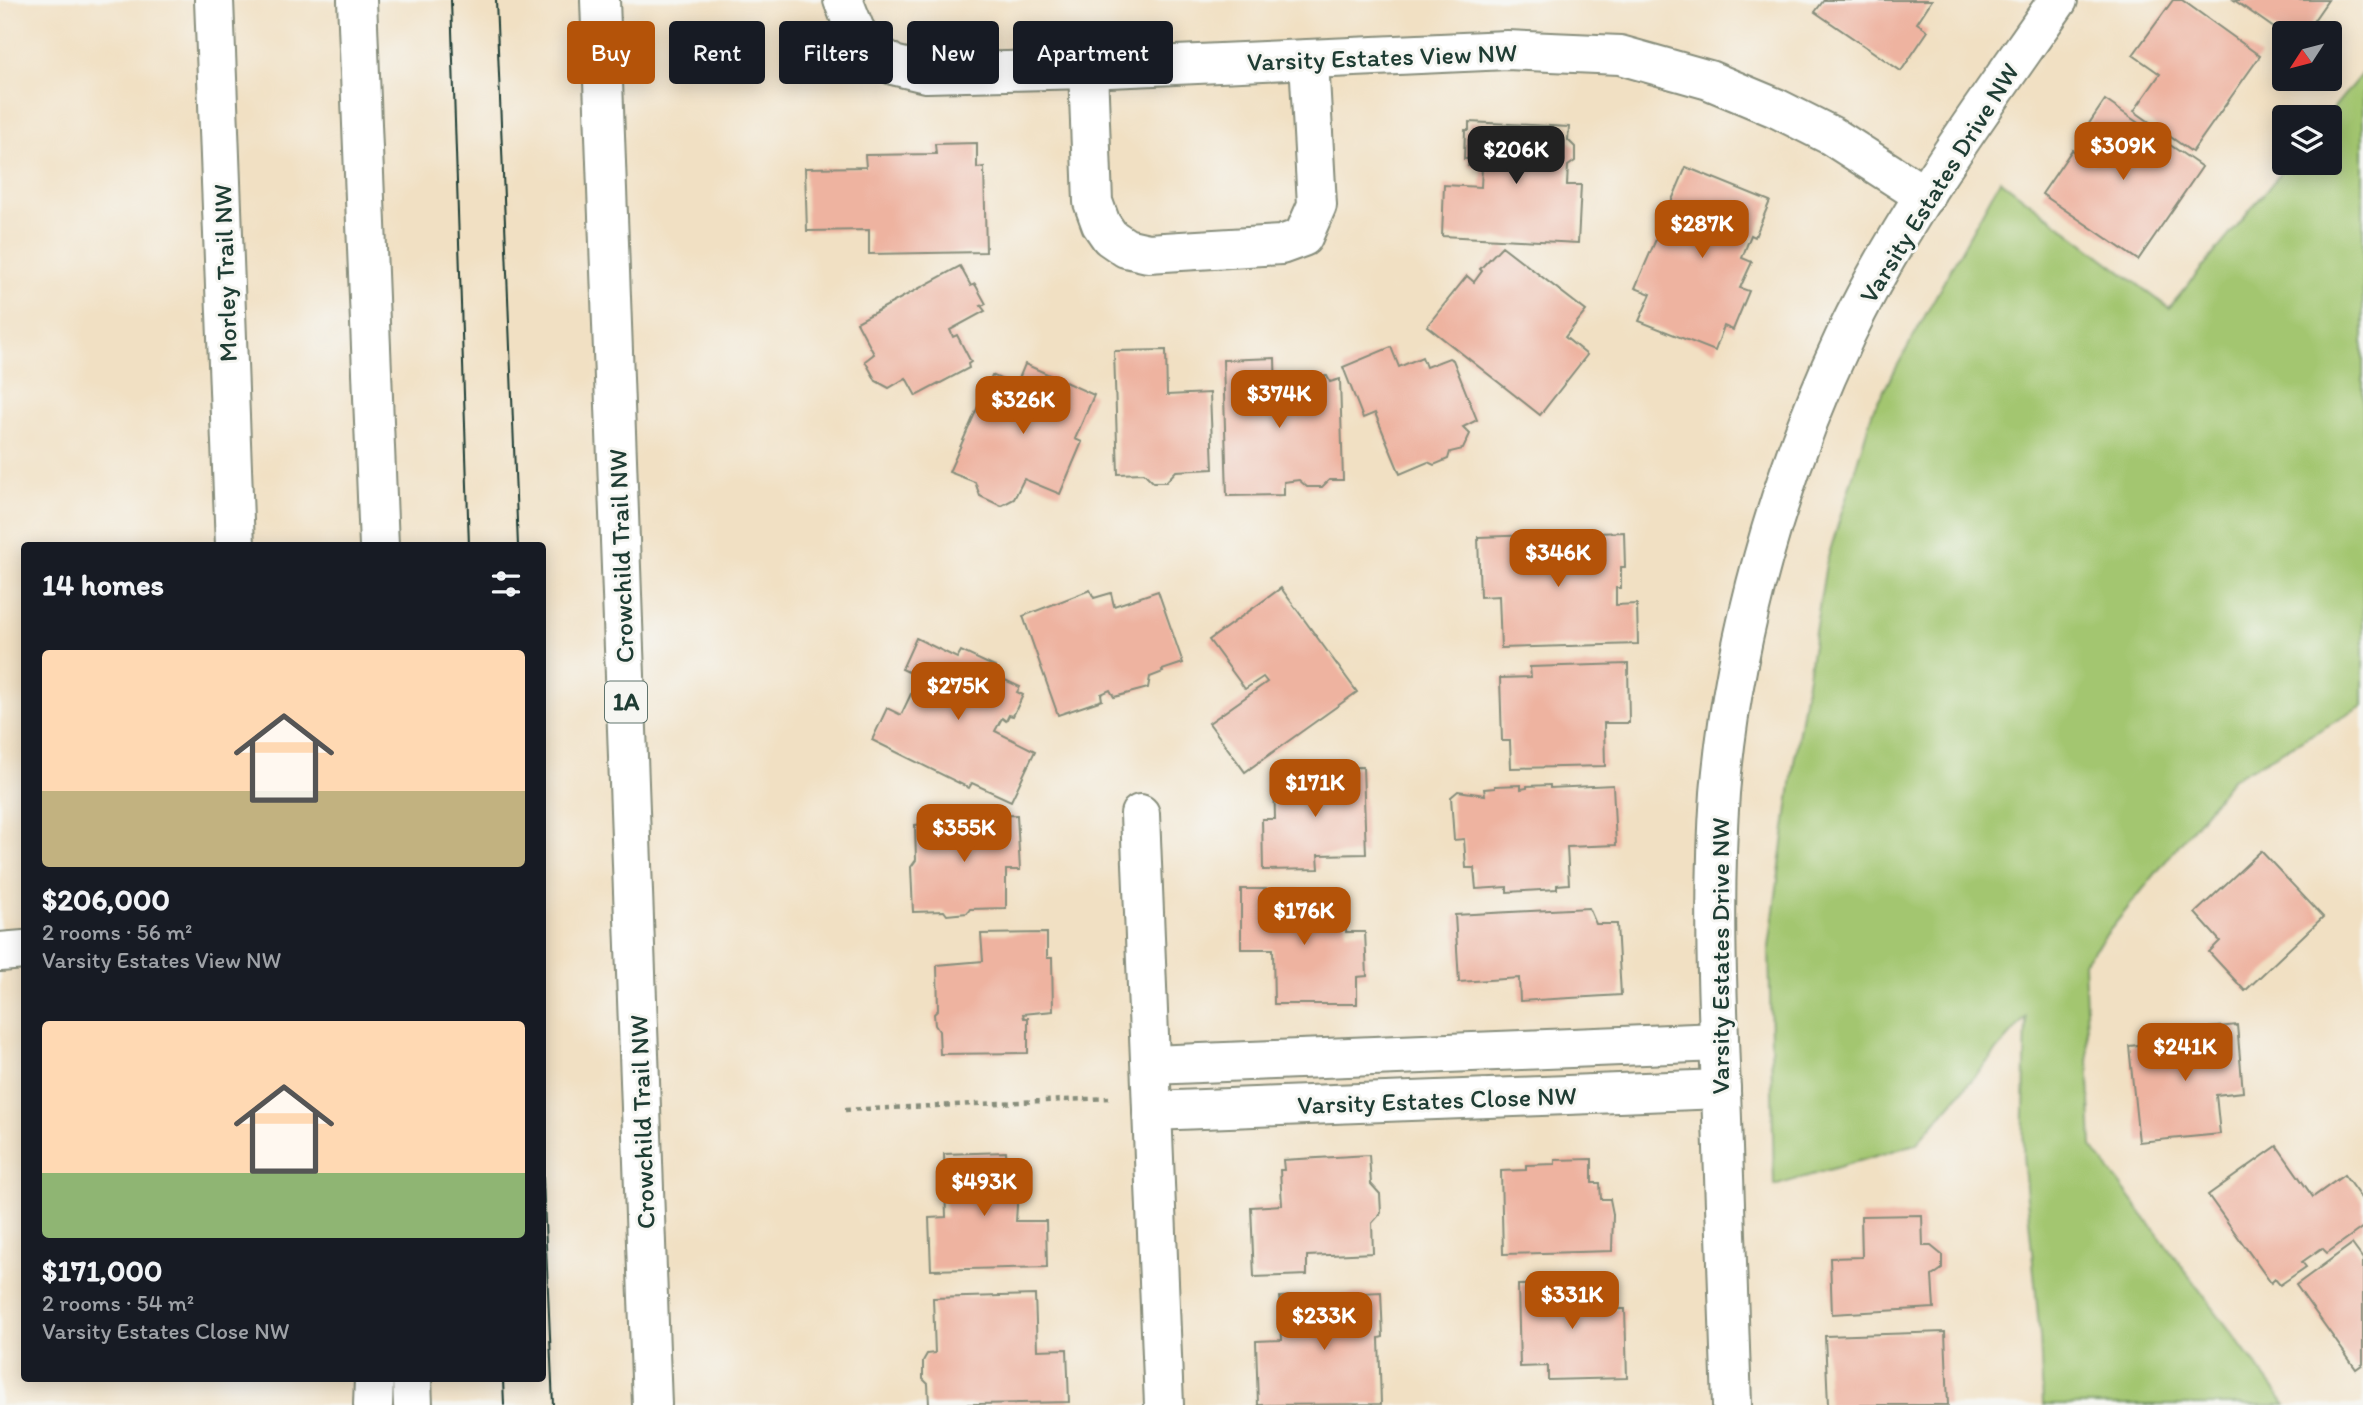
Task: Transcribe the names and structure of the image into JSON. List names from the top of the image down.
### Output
{
  "streets": {
    "main road": [
      "Varsity Estates View NW",
      "Varsity Estates Drive NW",
      "Morley Trail NW",
      "Crowchild Trail NW",
      "1A",
      "Varsity Estates Close NW"
    ]
  },
  "crossings": [
    ["Varsity Estates View NW", "Varsity Estates Drive NW"],
    ["Varsity Estates Drive NW", "Varsity Estates Close NW"]
  ],
  "north": "bottom left",
  "page": {
    "chip": [
      "Buy",
      "Rent",
      "Filters",
      "New",
      "Apartment"
    ],
    "price": [
      "$309K",
      "$206K",
      "$287K",
      "$374K",
      "$326K",
      "$346K",
      "$275K",
      "$171K",
      "$355K",
      "$176K",
      "$241K",
      "$493K",
      "$331K",
      "$233K"
    ],
    "heading": "14 homes",
    "list": [
      {
        "name": "$206,000",
        "note": "2 rooms · 56 m² · Varsity Estates View NW"
      },
      {
        "name": "$171,000",
        "note": "2 rooms · 54 m² · Varsity Estates Close NW"
      }
    ]
  }
}
